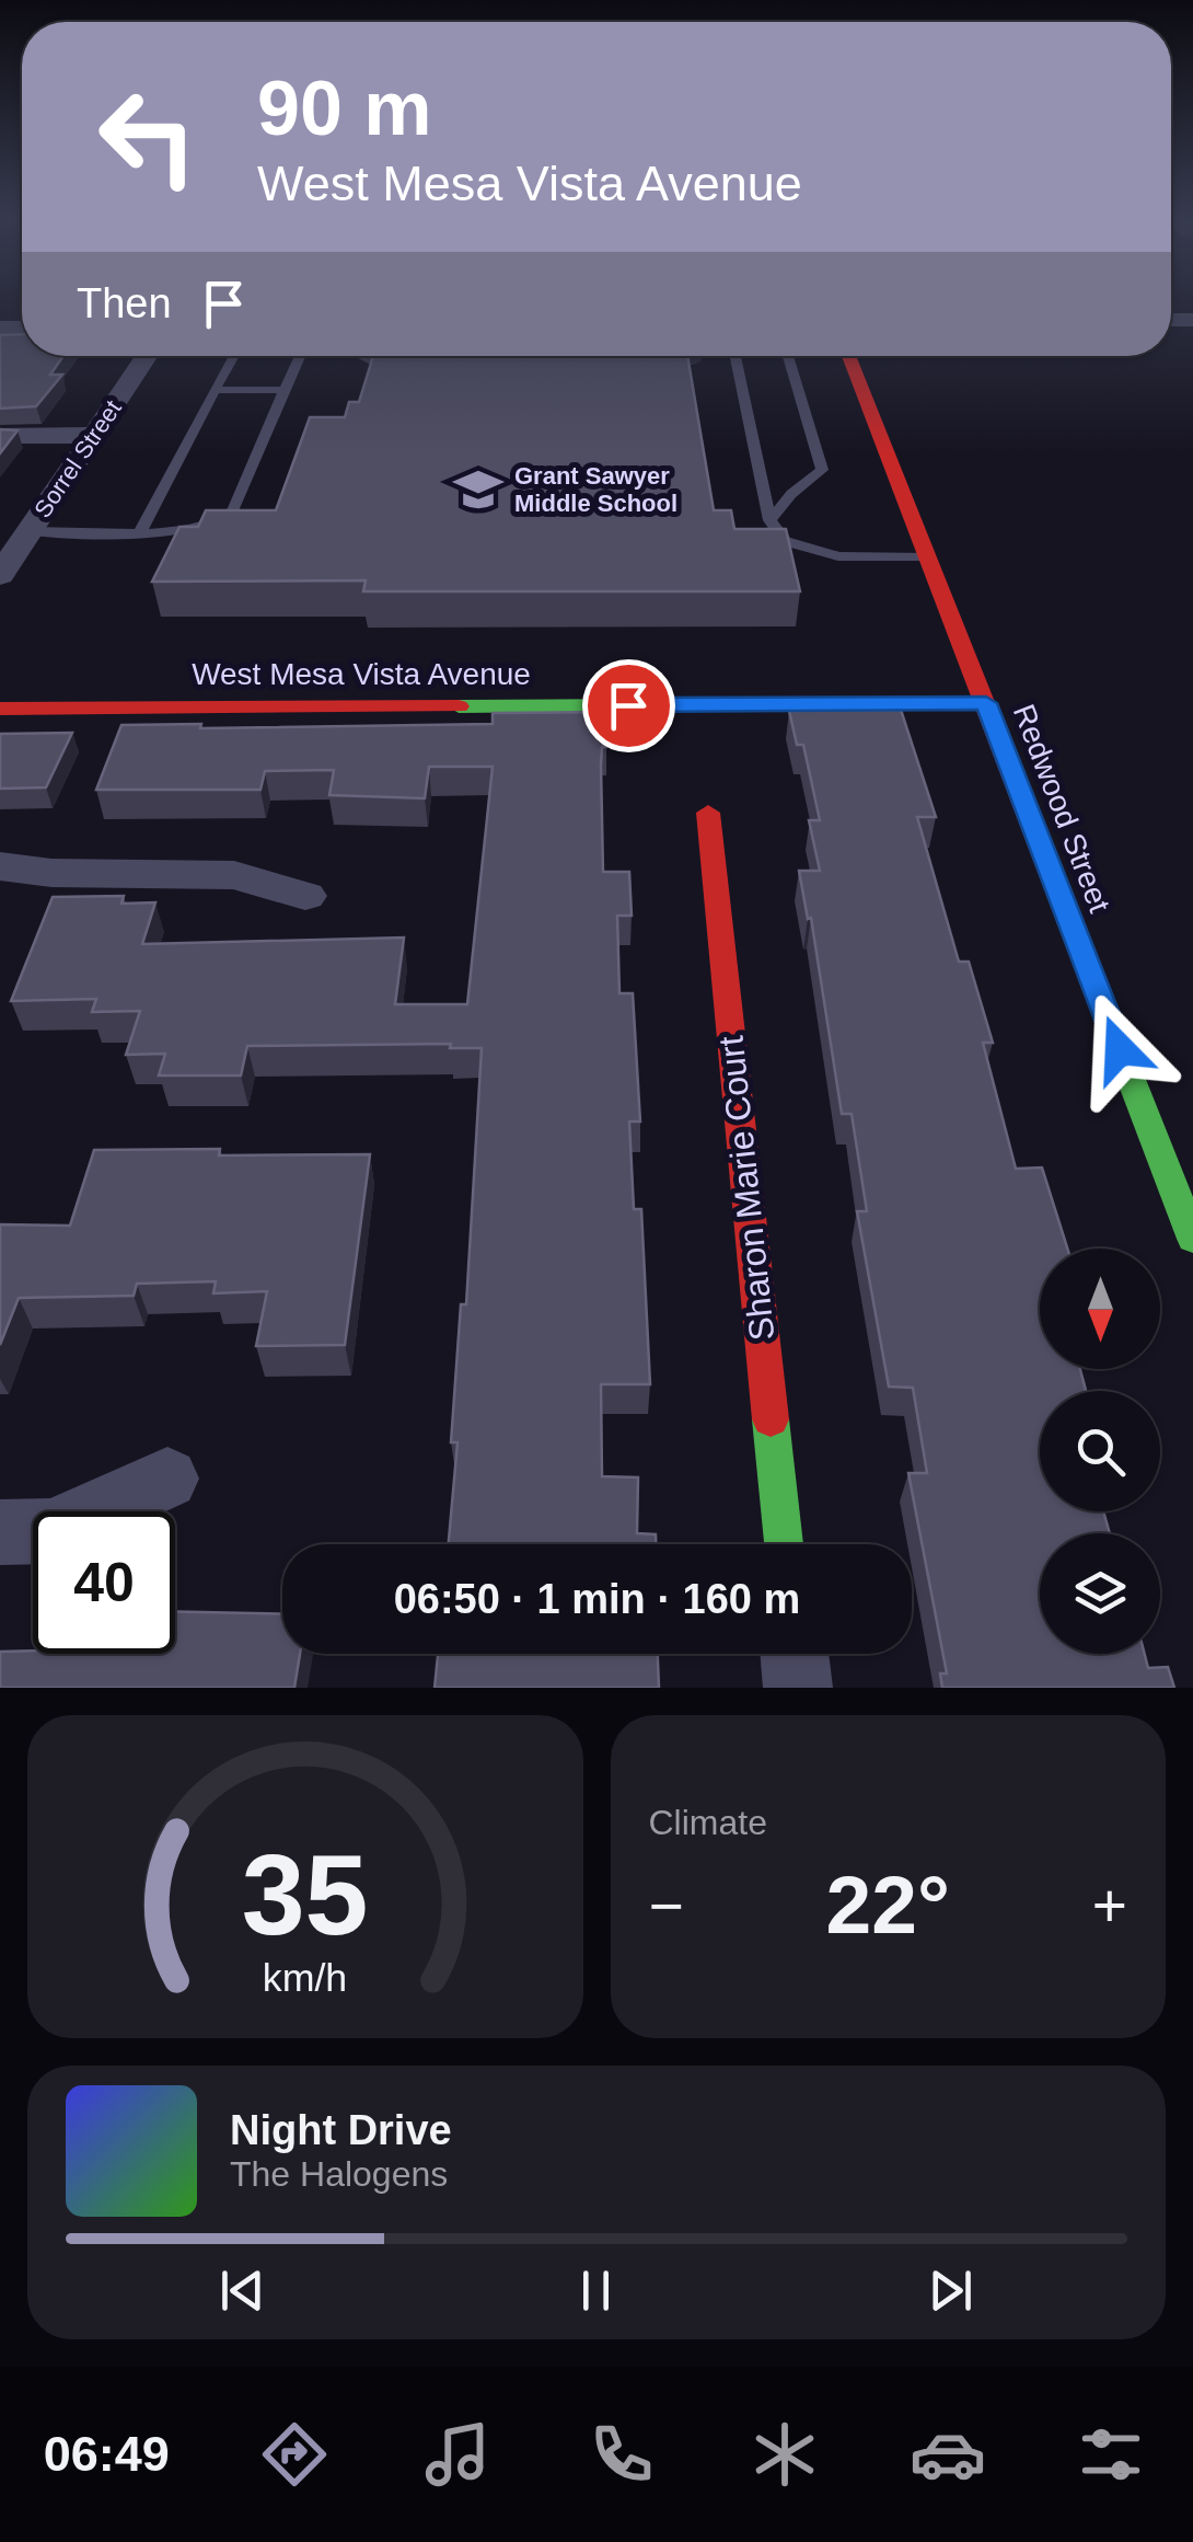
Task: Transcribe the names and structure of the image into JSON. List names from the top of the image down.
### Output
{
  "streets": {
    "street": [
      "Sorrel Street",
      "West Mesa Vista Avenue",
      "Redwood Street",
      "Sharon Marie Court"
    ]
  },
  "crossings": [
    ["West Mesa Vista Avenue", "Redwood Street"]
  ],
  "places": {
    "school or university": ["Grant Sawyer Middle School"]
  },
  "north": "bottom",
  "page": {
    "turn": ["90 m", "West Mesa Vista Avenue"],
    "then": "Then",
    "limit": "40",
    "trip": "06:50 · 1 min · 160 m",
    "tile": "Climate",
    "heat": ["−", "22°", "+"],
    "song": ["Night Drive", "The Halogens"],
    "tabs": "06:49",
    "gauge": ["35", "km/h"]
  }
}
